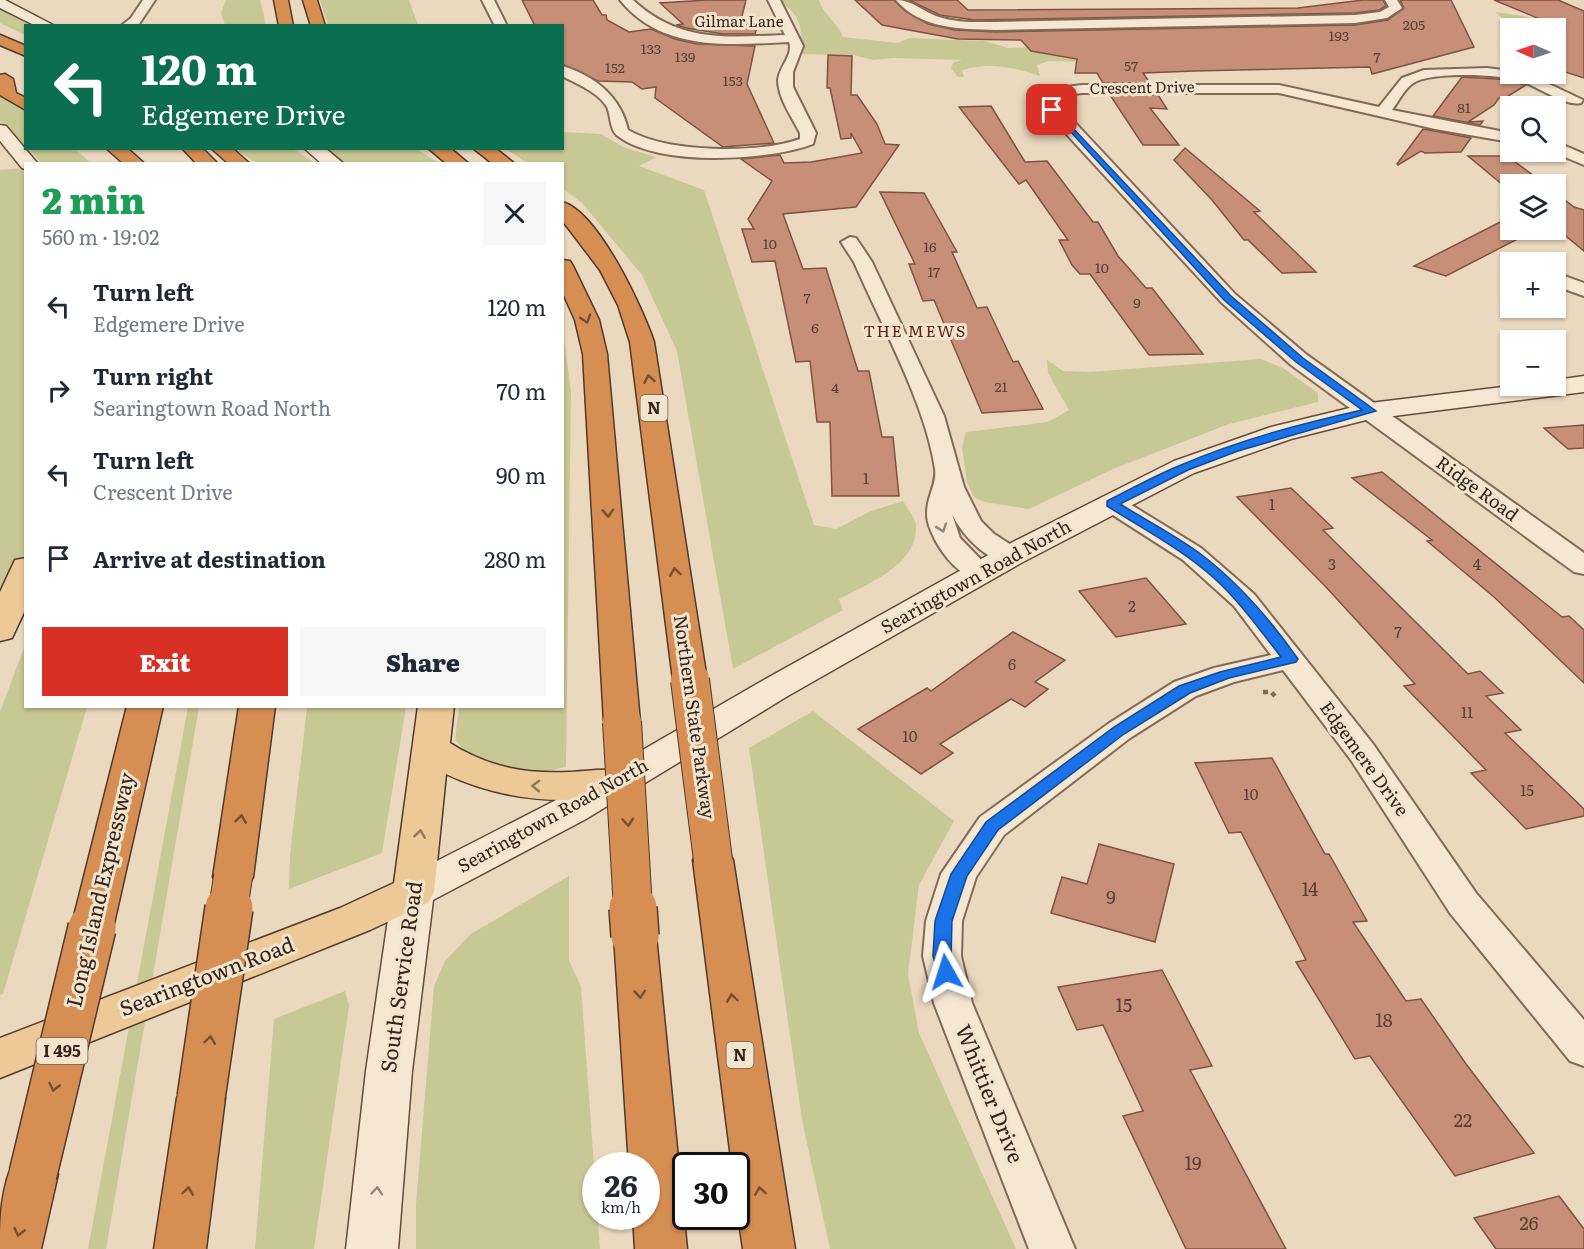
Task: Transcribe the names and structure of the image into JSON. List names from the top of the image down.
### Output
{
  "streets": {
    "highway": [
      "N",
      "Northern State Parkway",
      "Long Island Expressway",
      "I 495"
    ],
    "main road": ["Searingtown Road North", "Searingtown Road", "South Service Road"],
    "street": [
      "Gilmar Lane",
      "Crescent Drive",
      "Ridge Road",
      "Edgemere Drive",
      "Whittier Drive"
    ]
  },
  "crossings": [
    ["Crescent Drive", "Ridge Road"],
    ["Crescent Drive", "Searingtown Road North"],
    ["Ridge Road", "Searingtown Road North"],
    ["Searingtown Road North", "Edgemere Drive"],
    ["Searingtown Road North", "Searingtown Road"],
    ["Searingtown Road North", "South Service Road"],
    ["Edgemere Drive", "Whittier Drive"],
    ["Searingtown Road", "South Service Road"]
  ],
  "one_way": ["South Service Road"],
  "districts": ["THE MEWS"],
  "house_numbers": [
    "205",
    "193",
    "133",
    "139",
    "7",
    "57",
    "152",
    "153",
    "81",
    "10",
    "16",
    "10",
    "17",
    "7",
    "9",
    "6",
    "21",
    "4",
    "1",
    "1",
    "3",
    "4",
    "2",
    "7",
    "6",
    "11",
    "10",
    "15",
    "10",
    "14",
    "9",
    "15",
    "18",
    "22",
    "19",
    "26"
  ],
  "north": "left",
  "page": {
    "map_buttons": ["+", "−"],
    "turn": ["120 m", "Edgemere Drive"],
    "heading": ["2 min", "560 m · 19:02"],
    "list": [
      {
        "name": "Turn left",
        "note": "Edgemere Drive",
        "value": "120 m"
      },
      {
        "name": "Turn right",
        "note": "Searingtown Road North",
        "value": "70 m"
      },
      {
        "name": "Turn left",
        "note": "Crescent Drive",
        "value": "90 m"
      },
      {
        "name": "Arrive at destination",
        "value": "280 m"
      }
    ],
    "buttons": ["Exit", "Share"],
    "speed": "26 km/h",
    "limit": "30"
  }
}
